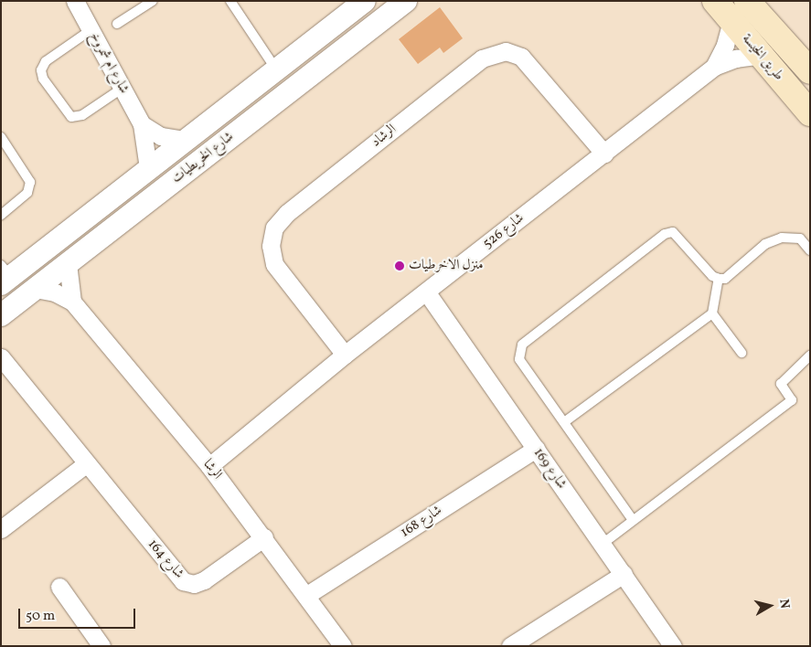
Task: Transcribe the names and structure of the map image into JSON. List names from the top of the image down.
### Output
{
  "streets": {
    "main road": ["طريق الخيسة"],
    "street": [
      "شارع ام شمروخ",
      "الرشاد",
      "شارع الخريطيات",
      "شارع 526",
      "شارع 169",
      "الرشا",
      "شارع 168",
      "شارع 164"
    ]
  },
  "crossings": [
    ["طريق الخيسة", "شارع 526"],
    ["شارع ام شمروخ", "شارع الخريطيات"],
    ["الرشاد", "شارع 526"],
    ["شارع الخريطيات", "الرشا"],
    ["شارع 526", "شارع 169"],
    ["شارع 526", "الرشا"],
    ["شارع 169", "شارع 168"],
    ["الرشا", "شارع 168"],
    ["الرشا", "شارع 164"]
  ],
  "places": ["منزل الاخرطيات"],
  "scale_bar": "50 m",
  "north": "right"
}
